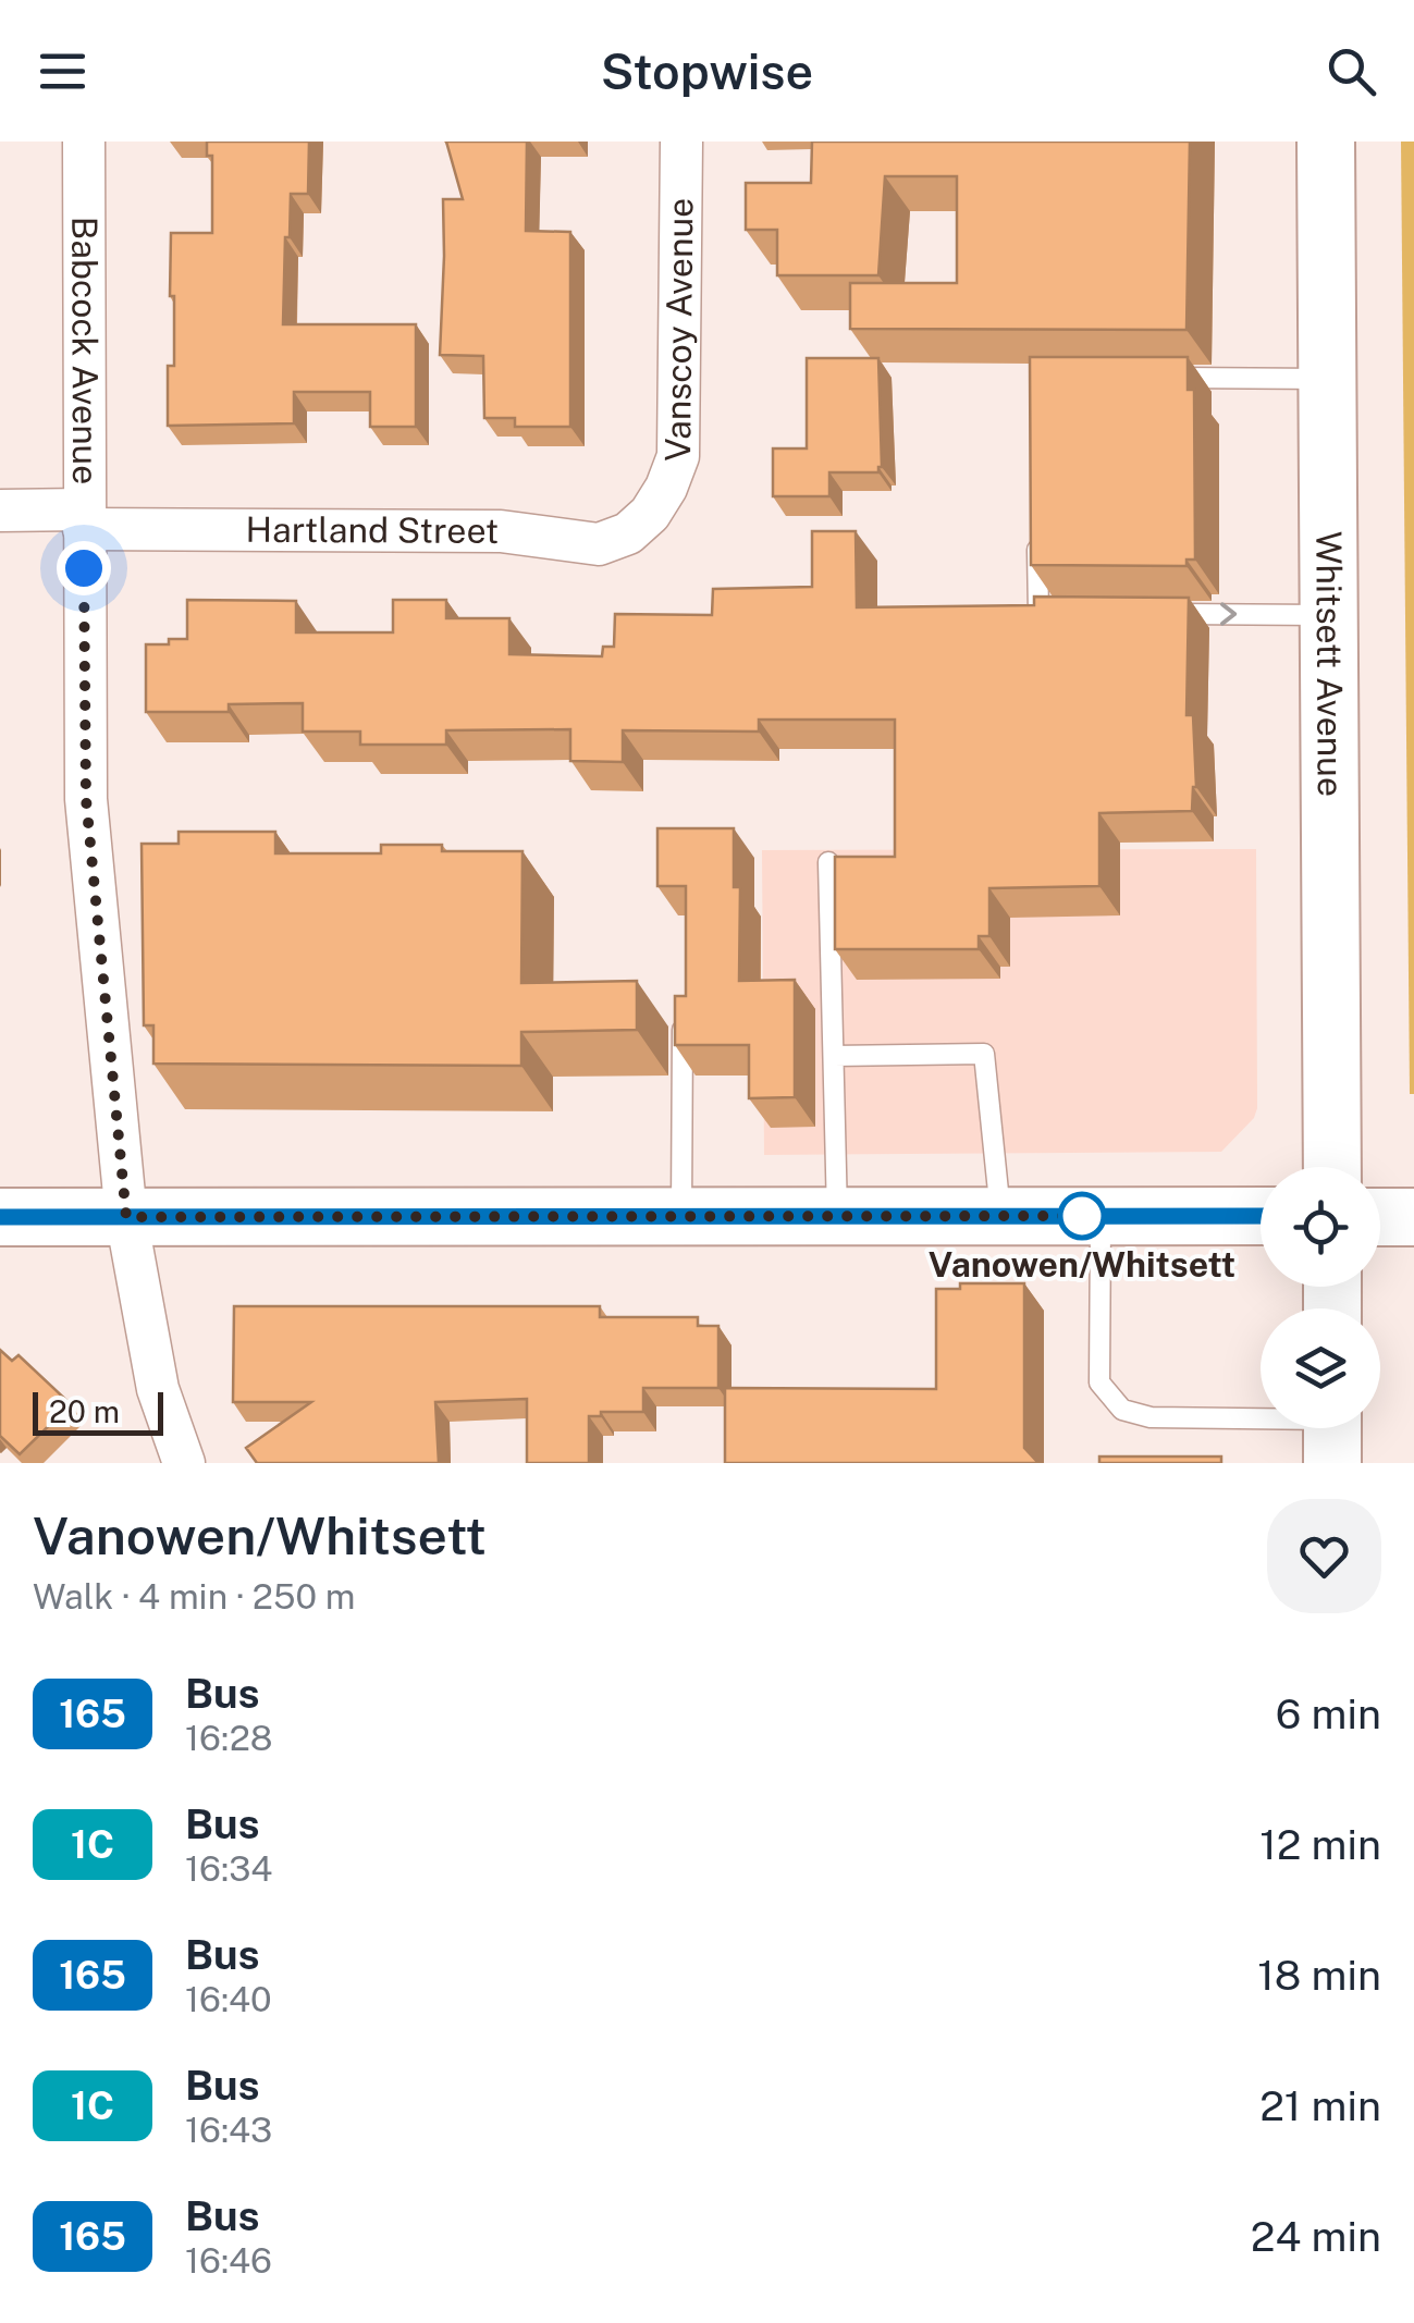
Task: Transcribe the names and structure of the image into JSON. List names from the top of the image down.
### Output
{
  "streets": {
    "main road": ["Whitsett Avenue"],
    "street": ["Vanscoy Avenue", "Babcock Avenue", "Hartland Street"]
  },
  "crossings": [
    ["Vanscoy Avenue", "Hartland Street"],
    ["Babcock Avenue", "Hartland Street"]
  ],
  "places": ["Vanowen/Whitsett"],
  "lines": ["bus line 165"],
  "scale_bar": "20 m",
  "page": {
    "header": "Stopwise",
    "scale": "20 m",
    "heading": ["Vanowen/Whitsett", "Walk · 4 min · 250 m"],
    "list": [
      {
        "mark": "165",
        "name": "Bus",
        "note": "16:28",
        "value": "6 min"
      },
      {
        "mark": "1C",
        "name": "Bus",
        "note": "16:34",
        "value": "12 min"
      },
      {
        "mark": "165",
        "name": "Bus",
        "note": "16:40",
        "value": "18 min"
      },
      {
        "mark": "1C",
        "name": "Bus",
        "note": "16:43",
        "value": "21 min"
      },
      {
        "mark": "165",
        "name": "Bus",
        "note": "16:46",
        "value": "24 min"
      }
    ]
  }
}
